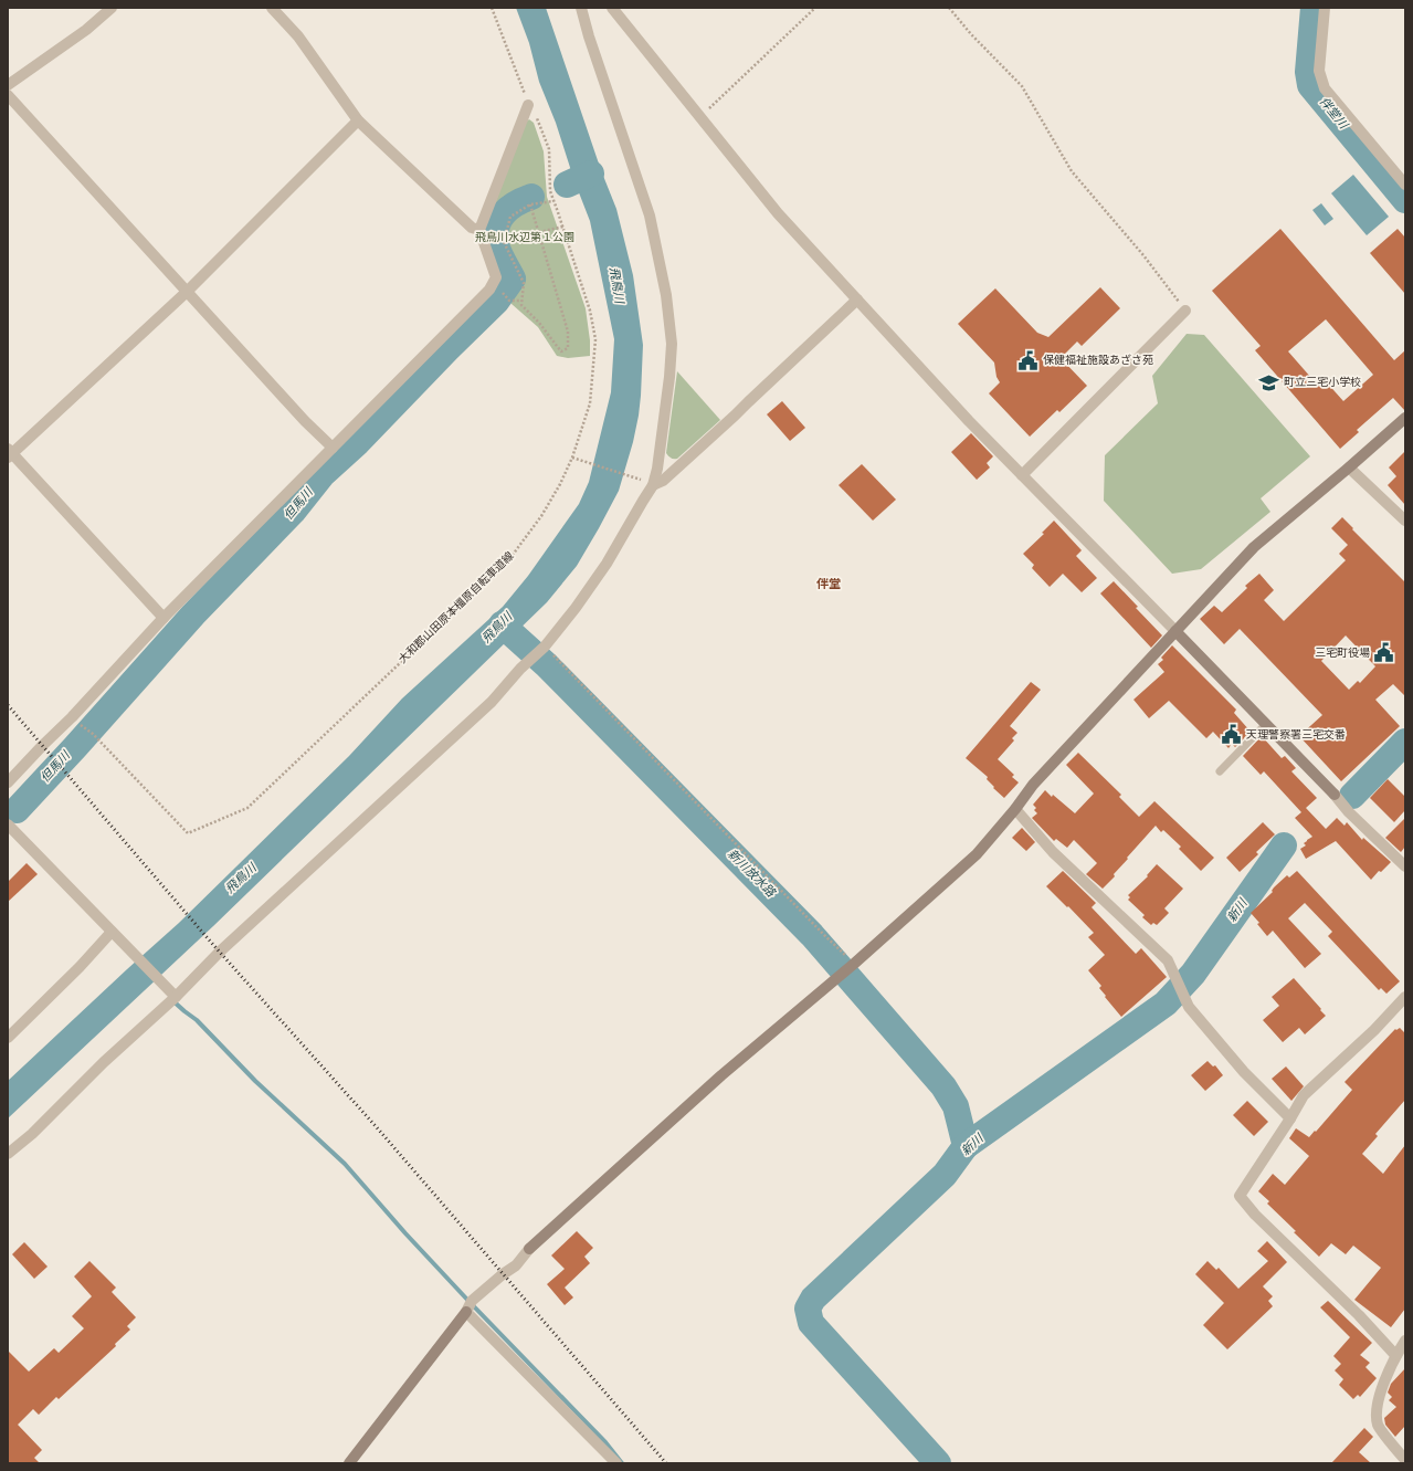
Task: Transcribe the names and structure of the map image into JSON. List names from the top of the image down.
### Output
{
  "streets": {
    "path": ["大和郡山田原本橿原自転車道線"]
  },
  "districts": ["伴堂"],
  "water": [
    "伴堂川",
    "飛鳥川",
    "但馬川",
    "新川放水路",
    "新川"
  ],
  "parks": ["飛鳥川水辺第１公園"],
  "places": {
    "public building": ["保健福祉施設あざさ苑", "三宅町役場", "天理警察署三宅交番"],
    "school or university": ["町立三宅小学校"]
  }
}
